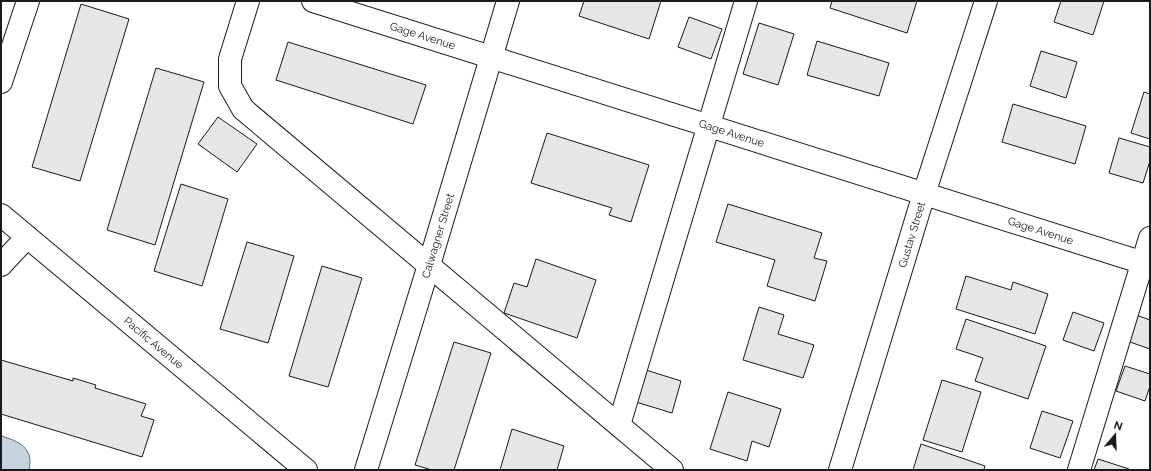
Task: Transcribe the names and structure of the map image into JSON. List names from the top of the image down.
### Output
{
  "streets": {
    "street": [
      "Gage Avenue",
      "Gustav Street",
      "Calwagner Street",
      "Pacific Avenue"
    ]
  },
  "crossings": [
    ["Gage Avenue", "Gustav Street"],
    ["Gage Avenue", "Calwagner Street"]
  ],
  "north": "top"
}
